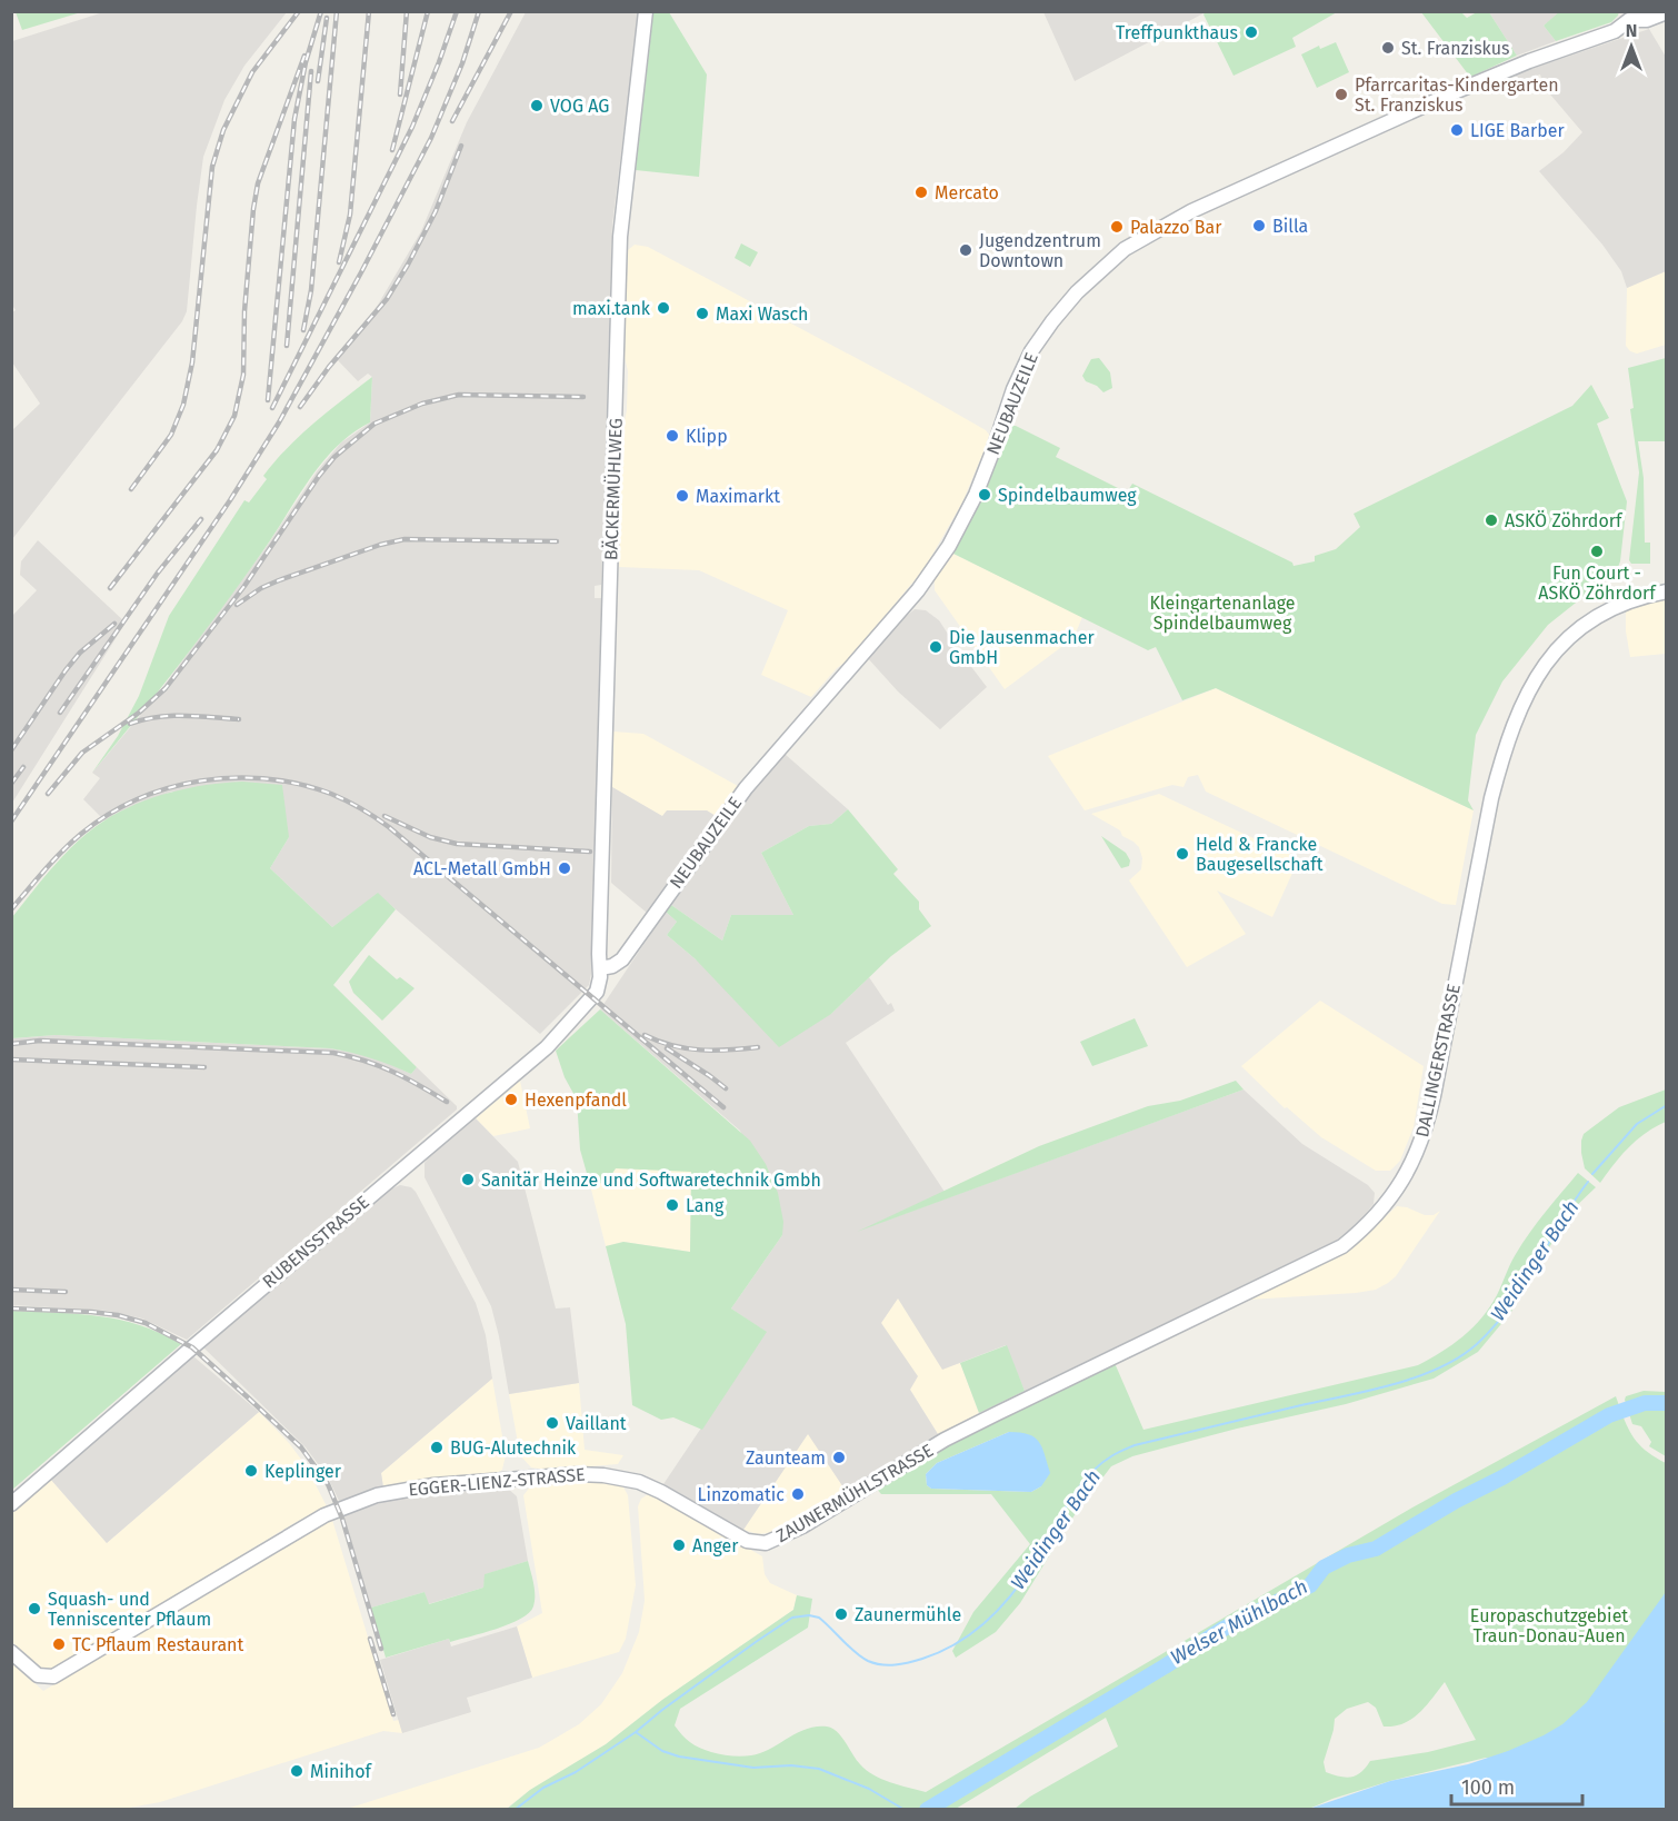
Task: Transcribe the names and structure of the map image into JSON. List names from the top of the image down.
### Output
{
  "streets": {
    "street": [
      "NEUBAUZEILE",
      "BÄCKERMÜHLWEG",
      "DALLINGERSTRASSE",
      "RUBENSSTRASSE",
      "EGGER-LIENZ-STRASSE",
      "ZAUNERMÜHLSTRASSE"
    ]
  },
  "crossings": [
    ["NEUBAUZEILE", "BÄCKERMÜHLWEG"],
    ["NEUBAUZEILE", "RUBENSSTRASSE"],
    ["BÄCKERMÜHLWEG", "RUBENSSTRASSE"],
    ["DALLINGERSTRASSE", "ZAUNERMÜHLSTRASSE"],
    ["EGGER-LIENZ-STRASSE", "ZAUNERMÜHLSTRASSE"]
  ],
  "water": ["Weidinger Bach", "Welser Mühlbach"],
  "parks": ["Kleingartenanlage Spindelbaumweg", "Europaschutzgebiet Traun-Donau-Auen"],
  "places": [
    "Treffpunkthaus",
    "St. Franziskus",
    "Pfarrcaritas-Kindergarten St. Franziskus",
    "VOG AG",
    "LIGE Barber",
    "Mercato",
    "Billa",
    "Palazzo Bar",
    "Jugendzentrum Downtown",
    "maxi.tank",
    "Maxi Wasch",
    "Klipp",
    "Spindelbaumweg",
    "Maximarkt",
    "ASKÖ Zöhrdorf",
    "Fun Court - ASKÖ Zöhrdorf",
    "Die Jausenmacher GmbH",
    "Held & Francke Baugesellschaft",
    "ACL-Metall GmbH",
    "Hexenpfandl",
    "Sanitär Heinze und Softwaretechnik Gmbh",
    "Lang",
    "Vaillant",
    "BUG-Alutechnik",
    "Zaunteam",
    "Keplinger",
    "Linzomatic",
    "Anger",
    "Squash- und Tenniscenter Pflaum",
    "Zaunermühle",
    "TC Pflaum Restaurant",
    "Minihof"
  ],
  "scale_bar": "100 m",
  "north": "top"
}
